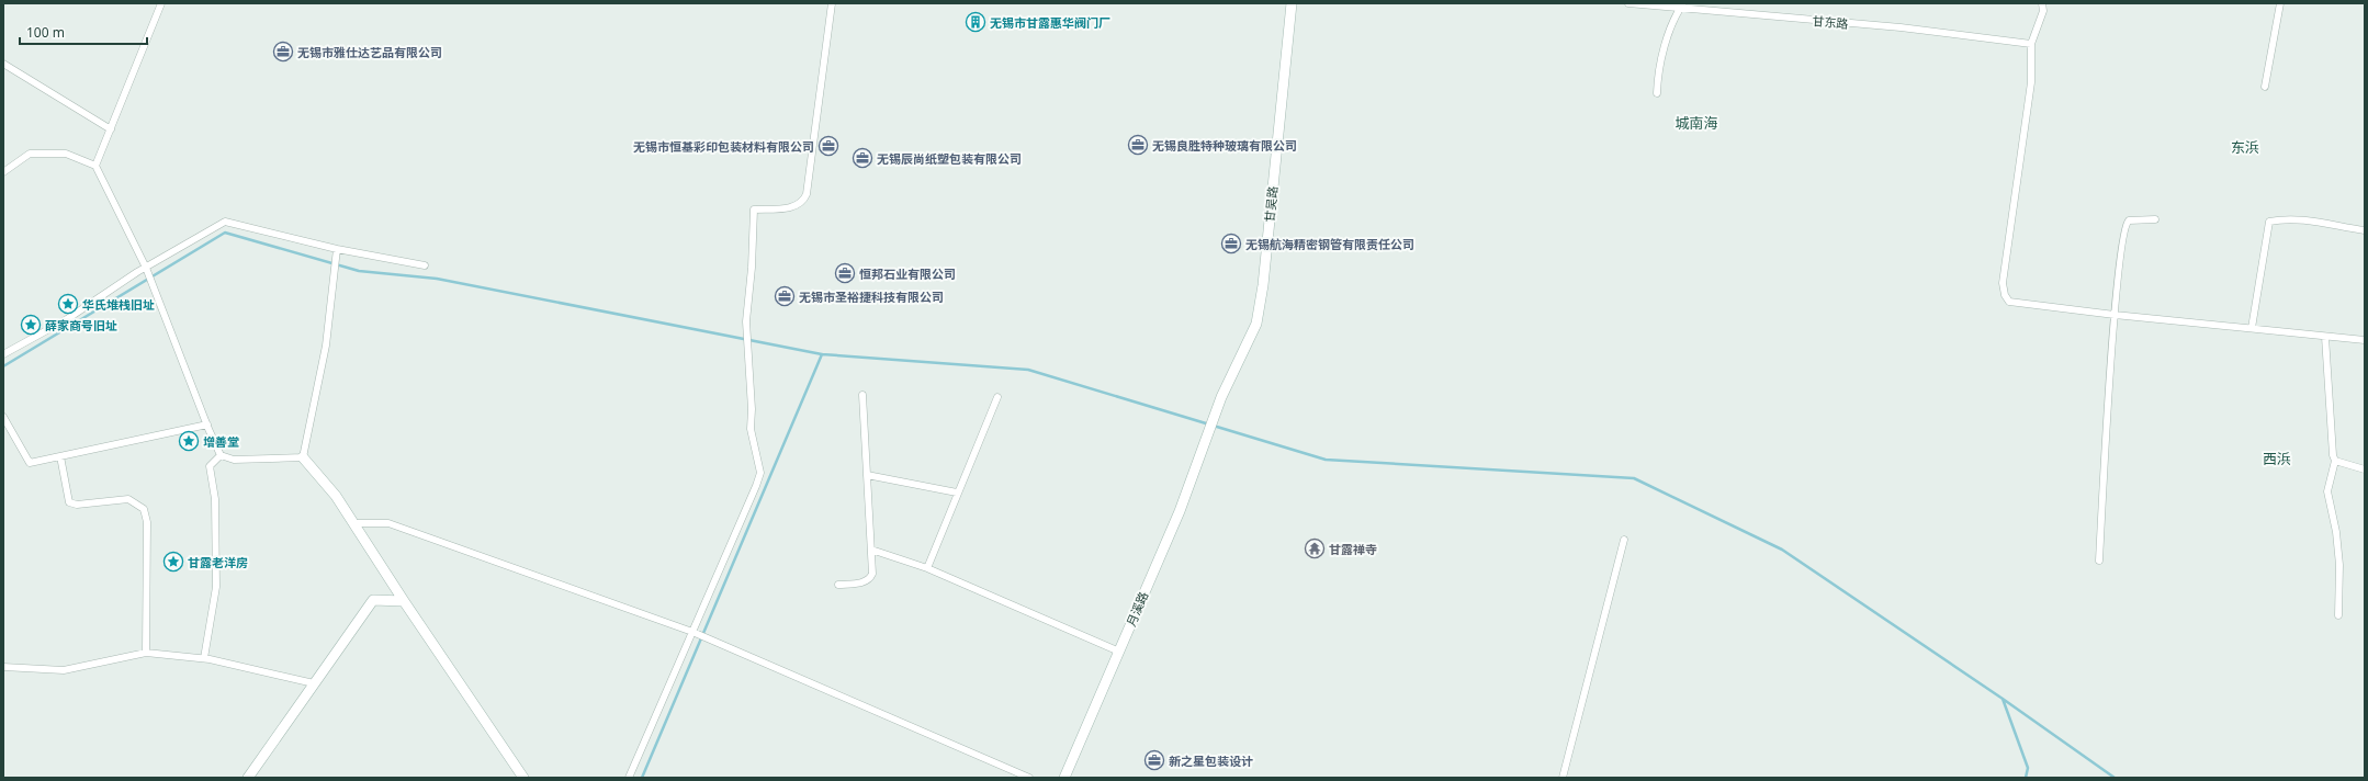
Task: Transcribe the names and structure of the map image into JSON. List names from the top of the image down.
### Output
{
  "streets": {
    "street": ["甘东路", "甘吴路", "月溪路"]
  },
  "crossings": [
    ["甘吴路", "月溪路"]
  ],
  "districts": ["城南海", "东浜", "西浜"],
  "places": {
    "building": ["无锡市甘露惠华阀门厂"],
    "office": [
      "无锡市雅仕达艺品有限公司",
      "无锡良胜特种玻璃有限公司",
      "无锡市恒基彩印包装材料有限公司",
      "无锡辰尚纸塑包装有限公司",
      "无锡航海精密钢管有限责任公司",
      "恒邦石业有限公司",
      "无锡市圣裕捷科技有限公司",
      "新之星包装设计"
    ],
    "place": [
      "华氏堆栈旧址",
      "薛家商号旧址",
      "增善堂",
      "甘露老洋房"
    ],
    "temple": ["甘露禅寺"]
  },
  "scale_bar": "100 m"
}
